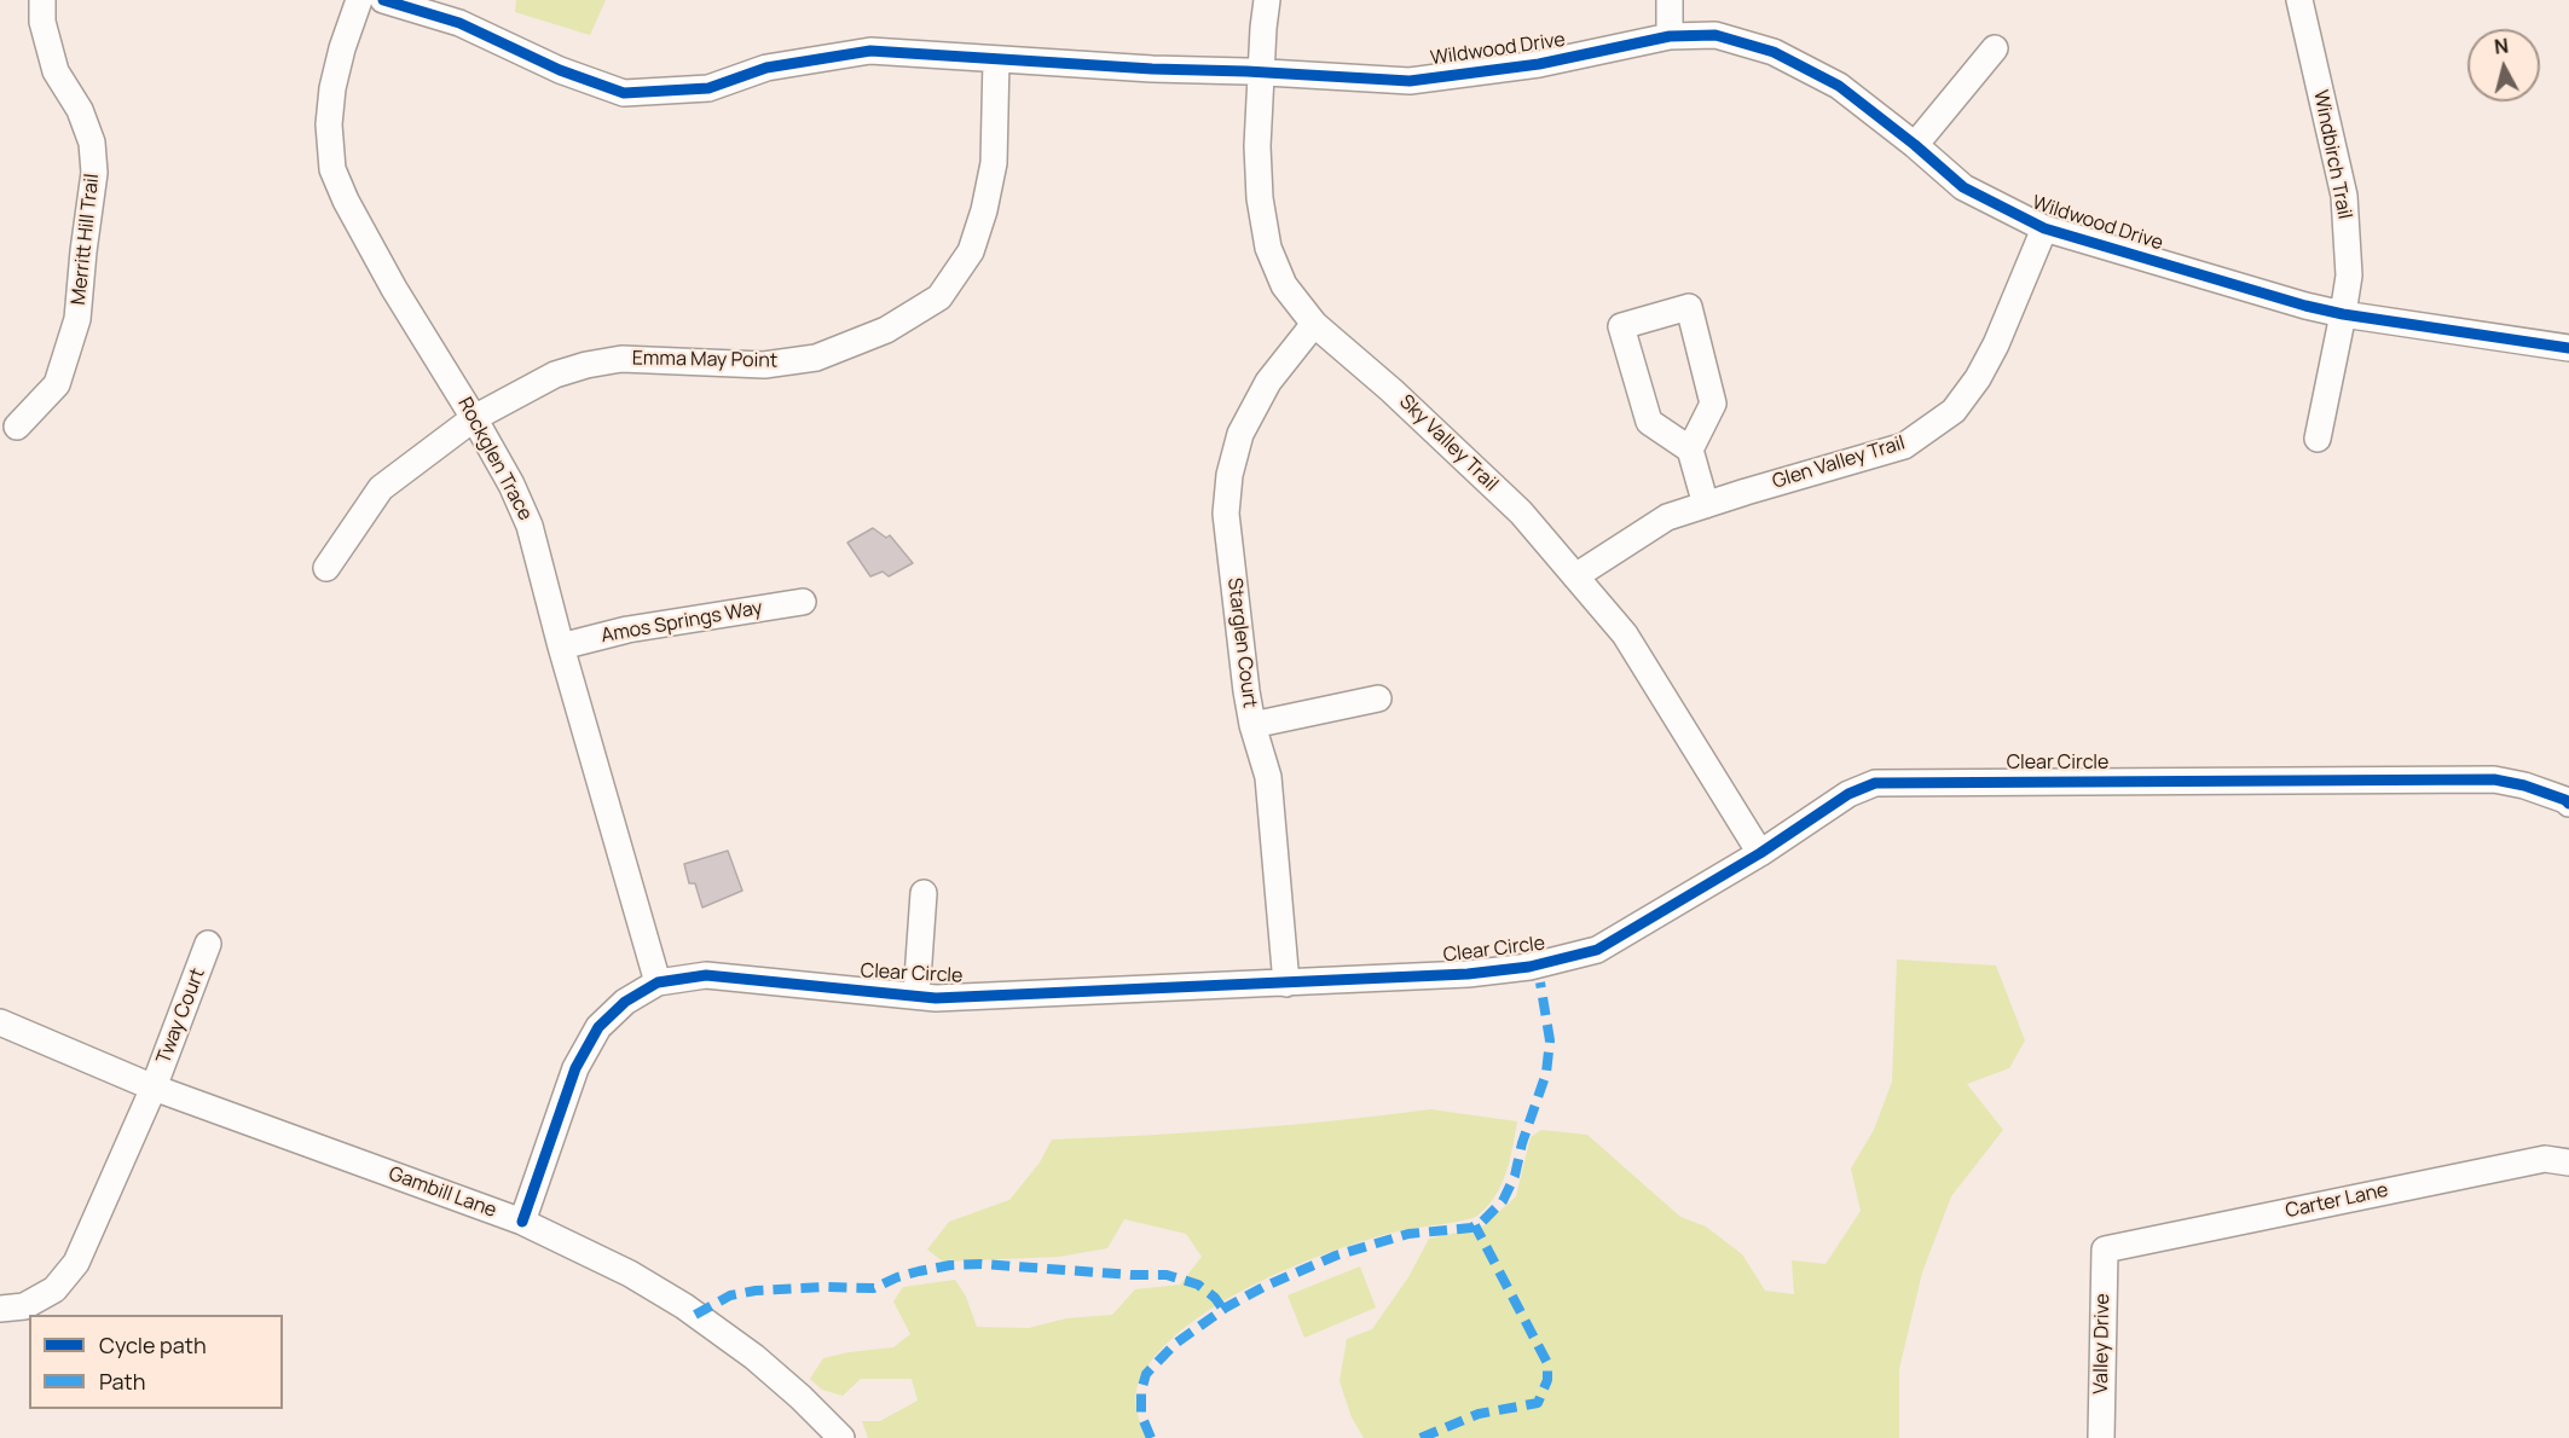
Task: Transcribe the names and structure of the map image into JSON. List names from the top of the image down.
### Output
{
  "streets": {
    "street": [
      "Wildwood Drive",
      "Windbirch Trail",
      "Merritt Hill Trail",
      "Emma May Point",
      "Sky Valley Trail",
      "Rockglen Trace",
      "Glen Valley Trail",
      "Amos Springs Way",
      "Starglen Court",
      "Clear Circle",
      "Tway Court",
      "Gambill Lane",
      "Carter Lane",
      "Valley Drive"
    ]
  },
  "crossings": [
    ["Wildwood Drive", "Windbirch Trail"],
    ["Wildwood Drive", "Emma May Point"],
    ["Wildwood Drive", "Sky Valley Trail"],
    ["Wildwood Drive", "Glen Valley Trail"],
    ["Emma May Point", "Rockglen Trace"],
    ["Sky Valley Trail", "Glen Valley Trail"],
    ["Sky Valley Trail", "Starglen Court"],
    ["Sky Valley Trail", "Clear Circle"],
    ["Rockglen Trace", "Amos Springs Way"],
    ["Rockglen Trace", "Clear Circle"],
    ["Starglen Court", "Clear Circle"],
    ["Clear Circle", "Gambill Lane"],
    ["Tway Court", "Gambill Lane"],
    ["Carter Lane", "Valley Drive"]
  ],
  "legend": ["Cycle path", "Path"],
  "north": "top"
}
